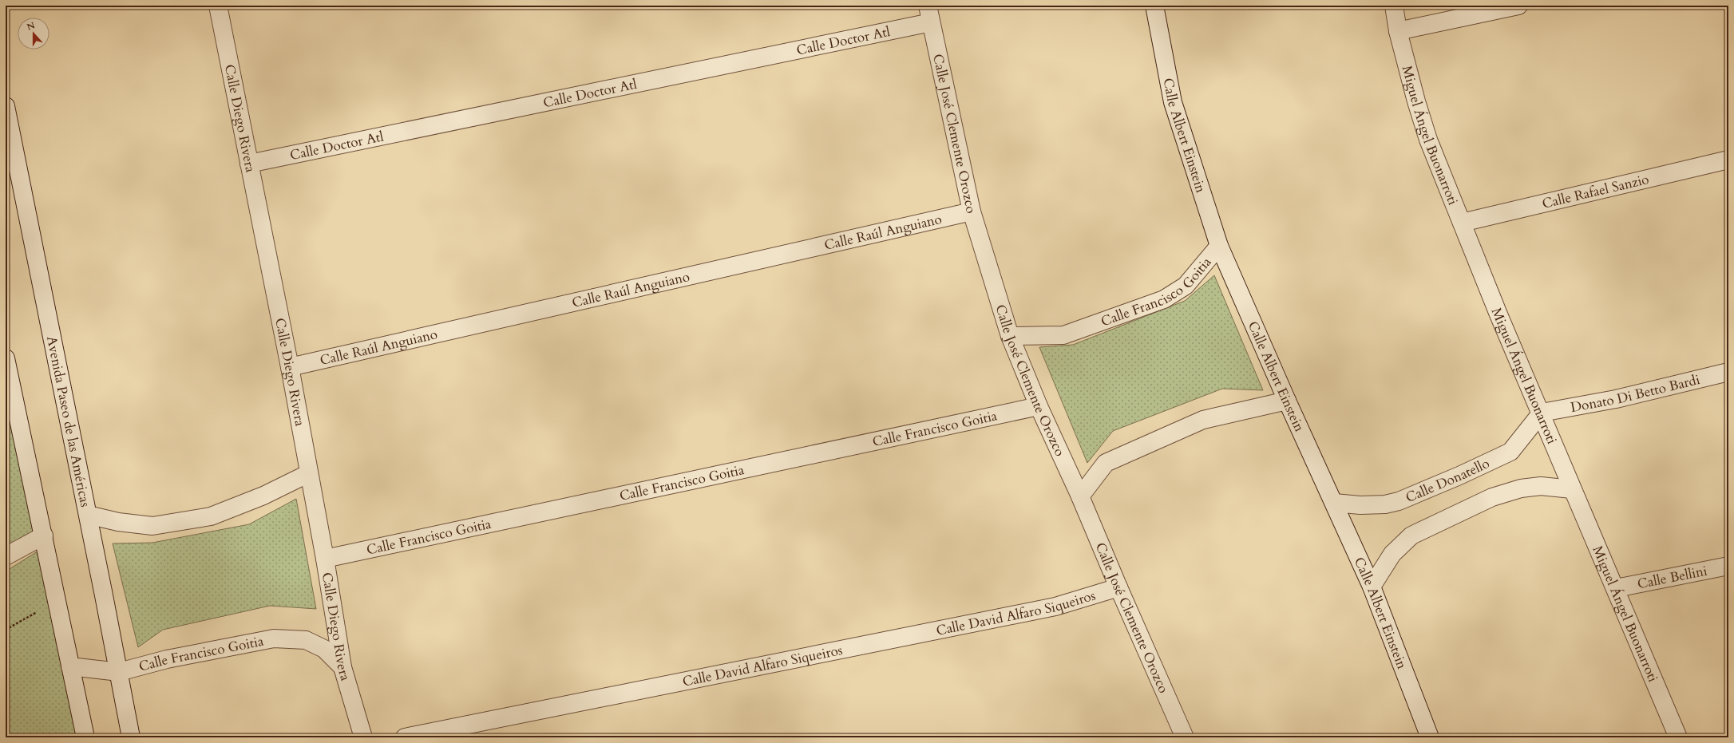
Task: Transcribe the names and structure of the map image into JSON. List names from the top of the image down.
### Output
{
  "streets": {
    "street": [
      "Calle Doctor Atl",
      "Calle Diego Rivera",
      "Calle José Clemente Orozco",
      "Calle Albert Einstein",
      "Miguel Ángel Buonarroti",
      "Calle Rafael Sanzio",
      "Calle Raúl Anguiano",
      "Calle Francisco Goitia",
      "Donato Di Betto Bardi",
      "Avenida Paseo de las Américas",
      "Calle Donatello",
      "Calle Bellini",
      "Calle David Alfaro Siqueiros"
    ]
  },
  "crossings": [
    ["Calle Doctor Atl", "Calle Diego Rivera"],
    ["Calle Doctor Atl", "Calle José Clemente Orozco"],
    ["Calle Diego Rivera", "Calle Raúl Anguiano"],
    ["Calle Diego Rivera", "Calle Francisco Goitia"],
    ["Calle José Clemente Orozco", "Calle Raúl Anguiano"],
    ["Calle José Clemente Orozco", "Calle Francisco Goitia"],
    ["Calle José Clemente Orozco", "Calle David Alfaro Siqueiros"],
    ["Calle Albert Einstein", "Calle Francisco Goitia"],
    ["Calle Albert Einstein", "Calle Donatello"],
    ["Miguel Ángel Buonarroti", "Calle Rafael Sanzio"],
    ["Miguel Ángel Buonarroti", "Donato Di Betto Bardi"],
    ["Miguel Ángel Buonarroti", "Calle Donatello"],
    ["Miguel Ángel Buonarroti", "Calle Bellini"],
    ["Calle Francisco Goitia", "Avenida Paseo de las Américas"],
    ["Donato Di Betto Bardi", "Calle Donatello"]
  ],
  "north": "top"
}
